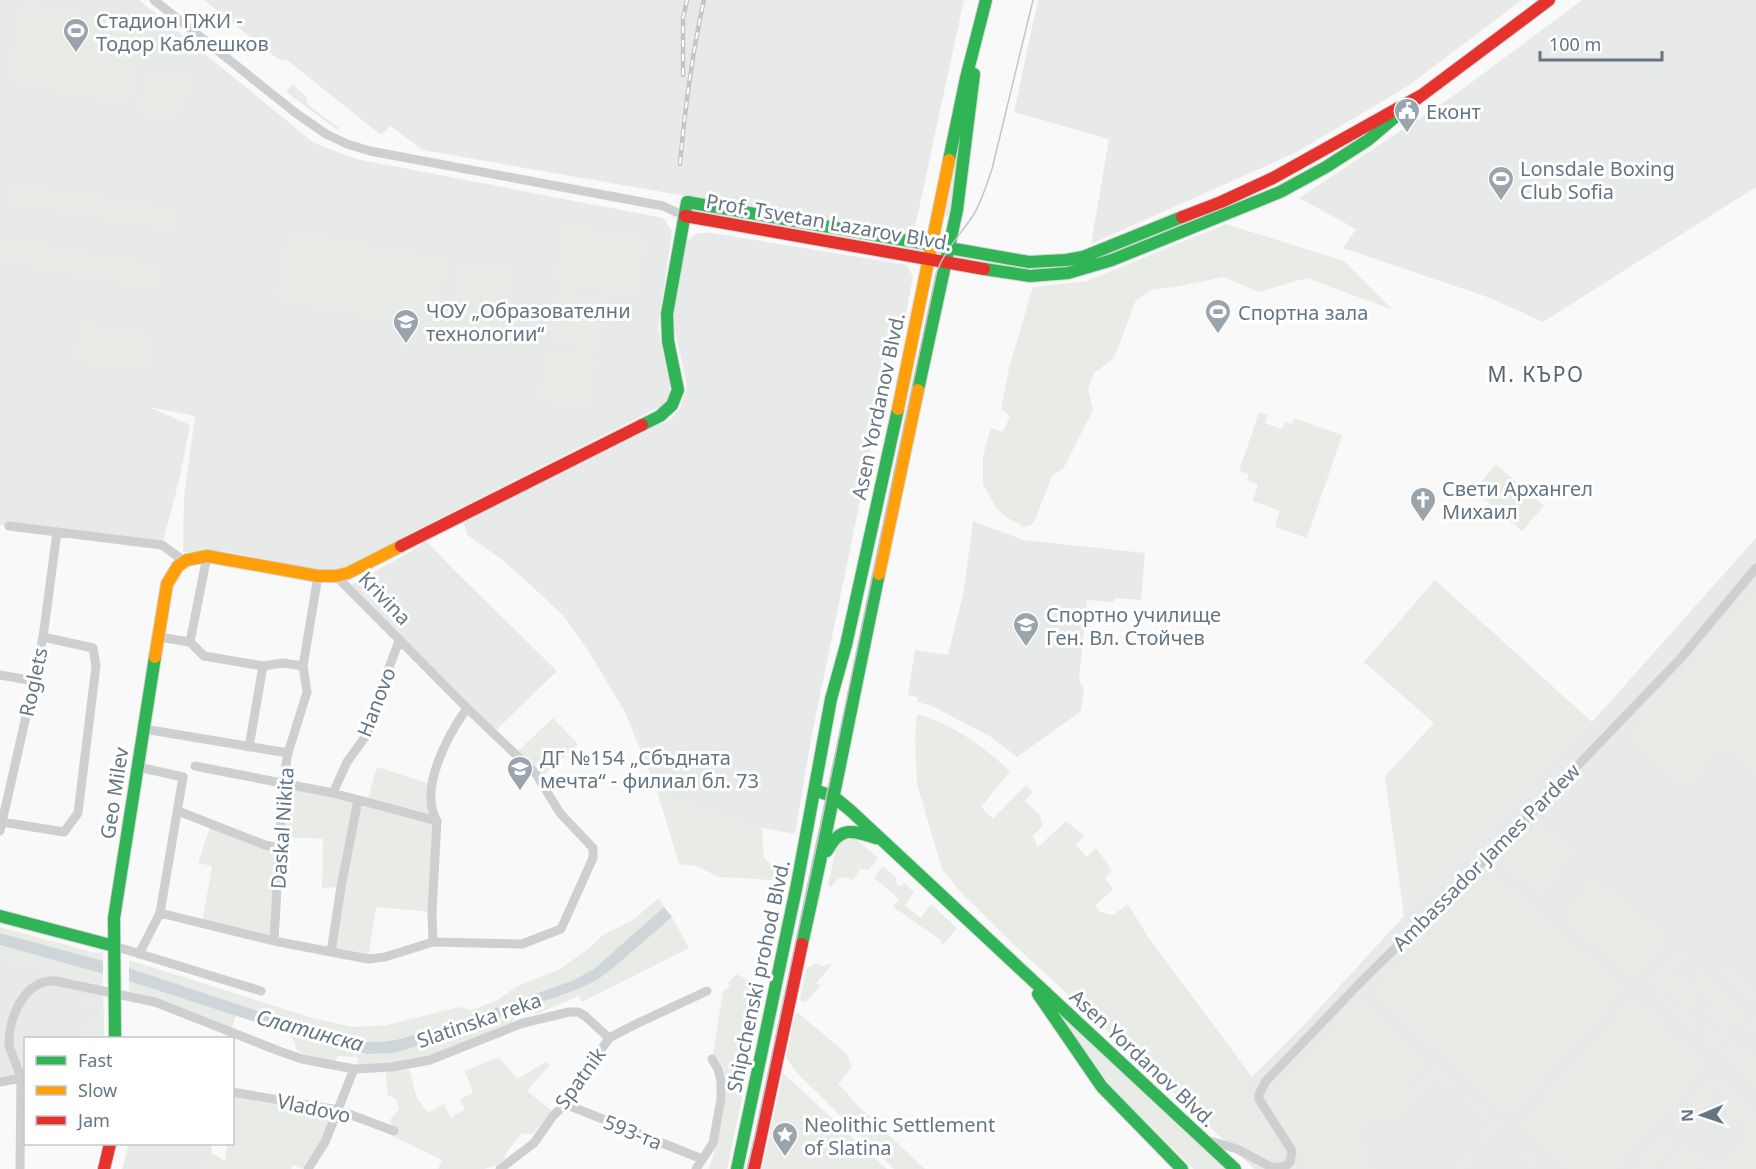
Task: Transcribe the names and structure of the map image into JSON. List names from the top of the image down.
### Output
{
  "streets": {
    "main road": [
      "Prof. Tsvetan Lazarov Blvd.",
      "Asen Yordanov Blvd.",
      "Krivina",
      "Geo Milev",
      "Shipchenski prohod Blvd."
    ],
    "street": [
      "Roglets",
      "Hanovo",
      "Daskal Nikita",
      "Ambassador James Pardew",
      "Slatinska reka",
      "Spatnik",
      "Vladovo",
      "593-та"
    ]
  },
  "crossings": [
    ["Prof. Tsvetan Lazarov Blvd.", "Asen Yordanov Blvd."],
    ["Prof. Tsvetan Lazarov Blvd.", "Krivina"],
    ["Asen Yordanov Blvd.", "Ambassador James Pardew"],
    ["Asen Yordanov Blvd.", "Shipchenski prohod Blvd."],
    ["Krivina", "Hanovo"],
    ["Krivina", "Geo Milev"],
    ["Krivina", "Daskal Nikita"],
    ["Geo Milev", "Slatinska reka"],
    ["Slatinska reka", "Spatnik"],
    ["Spatnik", "593-та"]
  ],
  "districts": ["М. КЪРО"],
  "water": ["Слатинска"],
  "places": {
    "sports": ["Стадион ПЖИ - Тодор Каблешков", "Lonsdale Boxing Club Sofia", "Спортна зала"],
    "public building": ["Еконт"],
    "school or university": ["ЧОУ „Образователни технологии“", "Спортно училище Ген. Вл. Стойчев", "ДГ №154 „Сбъдната мечта“ - филиал бл. 73"],
    "church": ["Свети Архангел Михаил"],
    "place": ["Neolithic Settlement of Slatina"]
  },
  "legend": ["Fast", "Slow", "Jam"],
  "scale_bar": "100 m",
  "north": "left"
}
